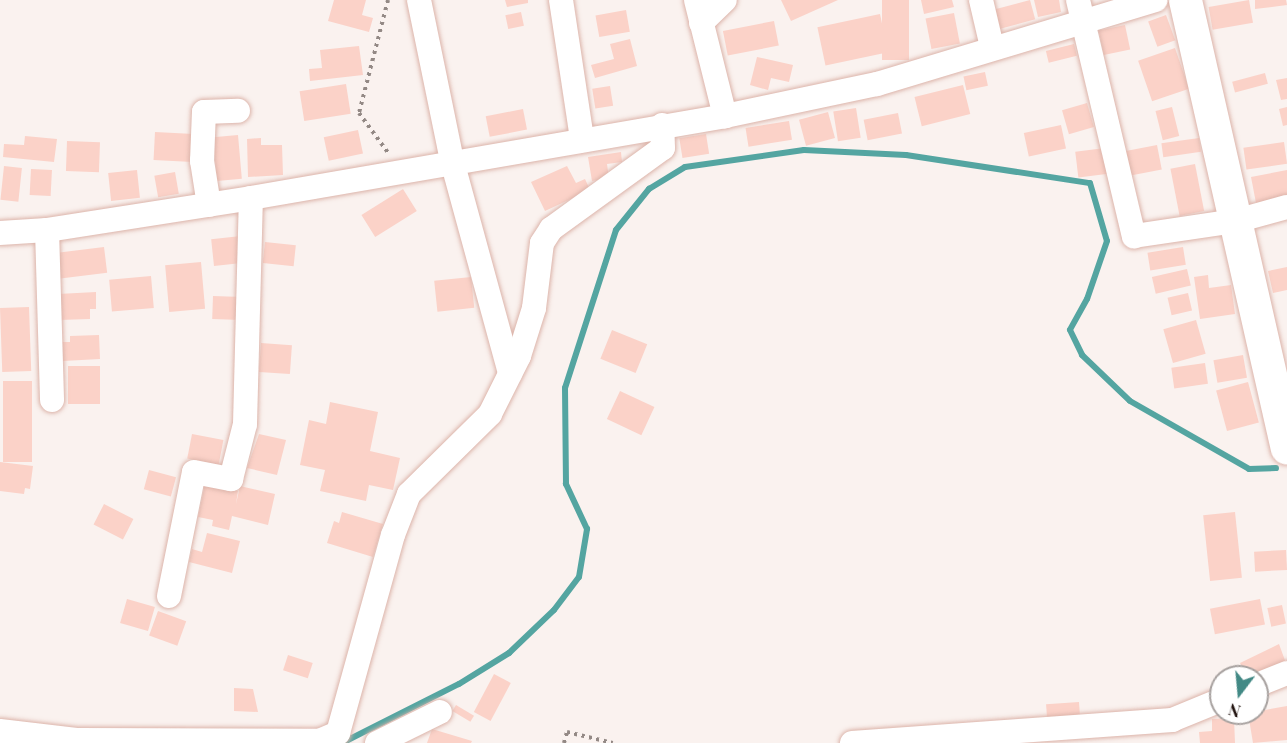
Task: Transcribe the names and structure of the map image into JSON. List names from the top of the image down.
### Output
{
  "north": "bottom"
}
